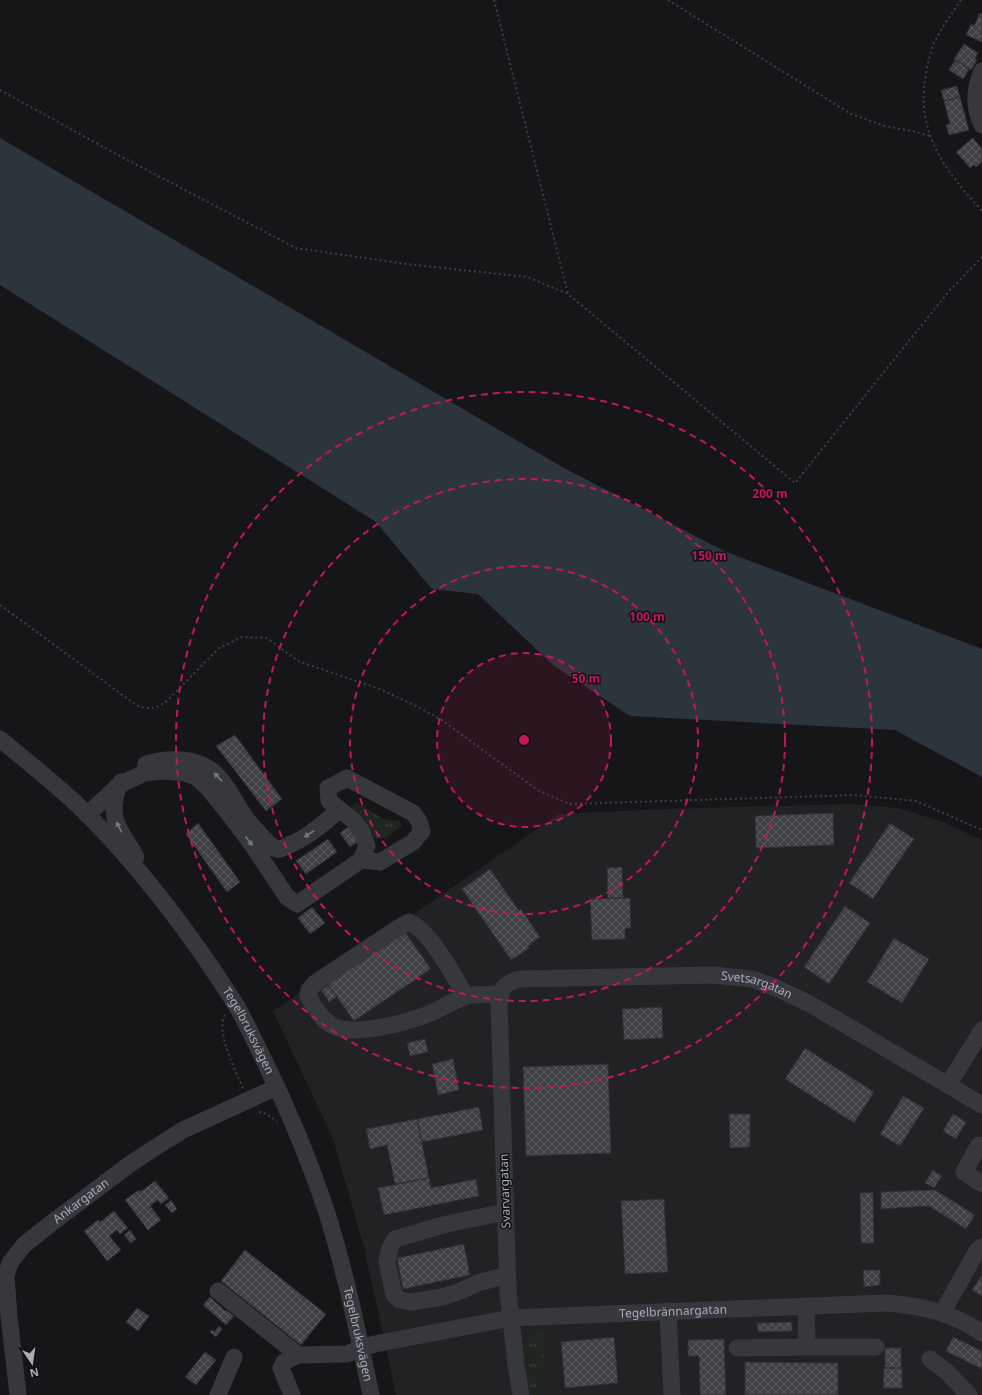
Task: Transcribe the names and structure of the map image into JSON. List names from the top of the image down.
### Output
{
  "streets": {
    "street": [
      "Svetsargatan",
      "Tegelbruksvägen",
      "Svarvargatan",
      "Ankargatan",
      "Tegelbrännargatan"
    ]
  },
  "crossings": [
    ["Svetsargatan", "Svarvargatan"],
    ["Tegelbruksvägen", "Ankargatan"],
    ["Tegelbruksvägen", "Tegelbrännargatan"],
    ["Svarvargatan", "Tegelbrännargatan"]
  ],
  "north": "bottom",
  "rings": [
    "200 m",
    "150 m",
    "100 m",
    "50 m"
  ]
}
